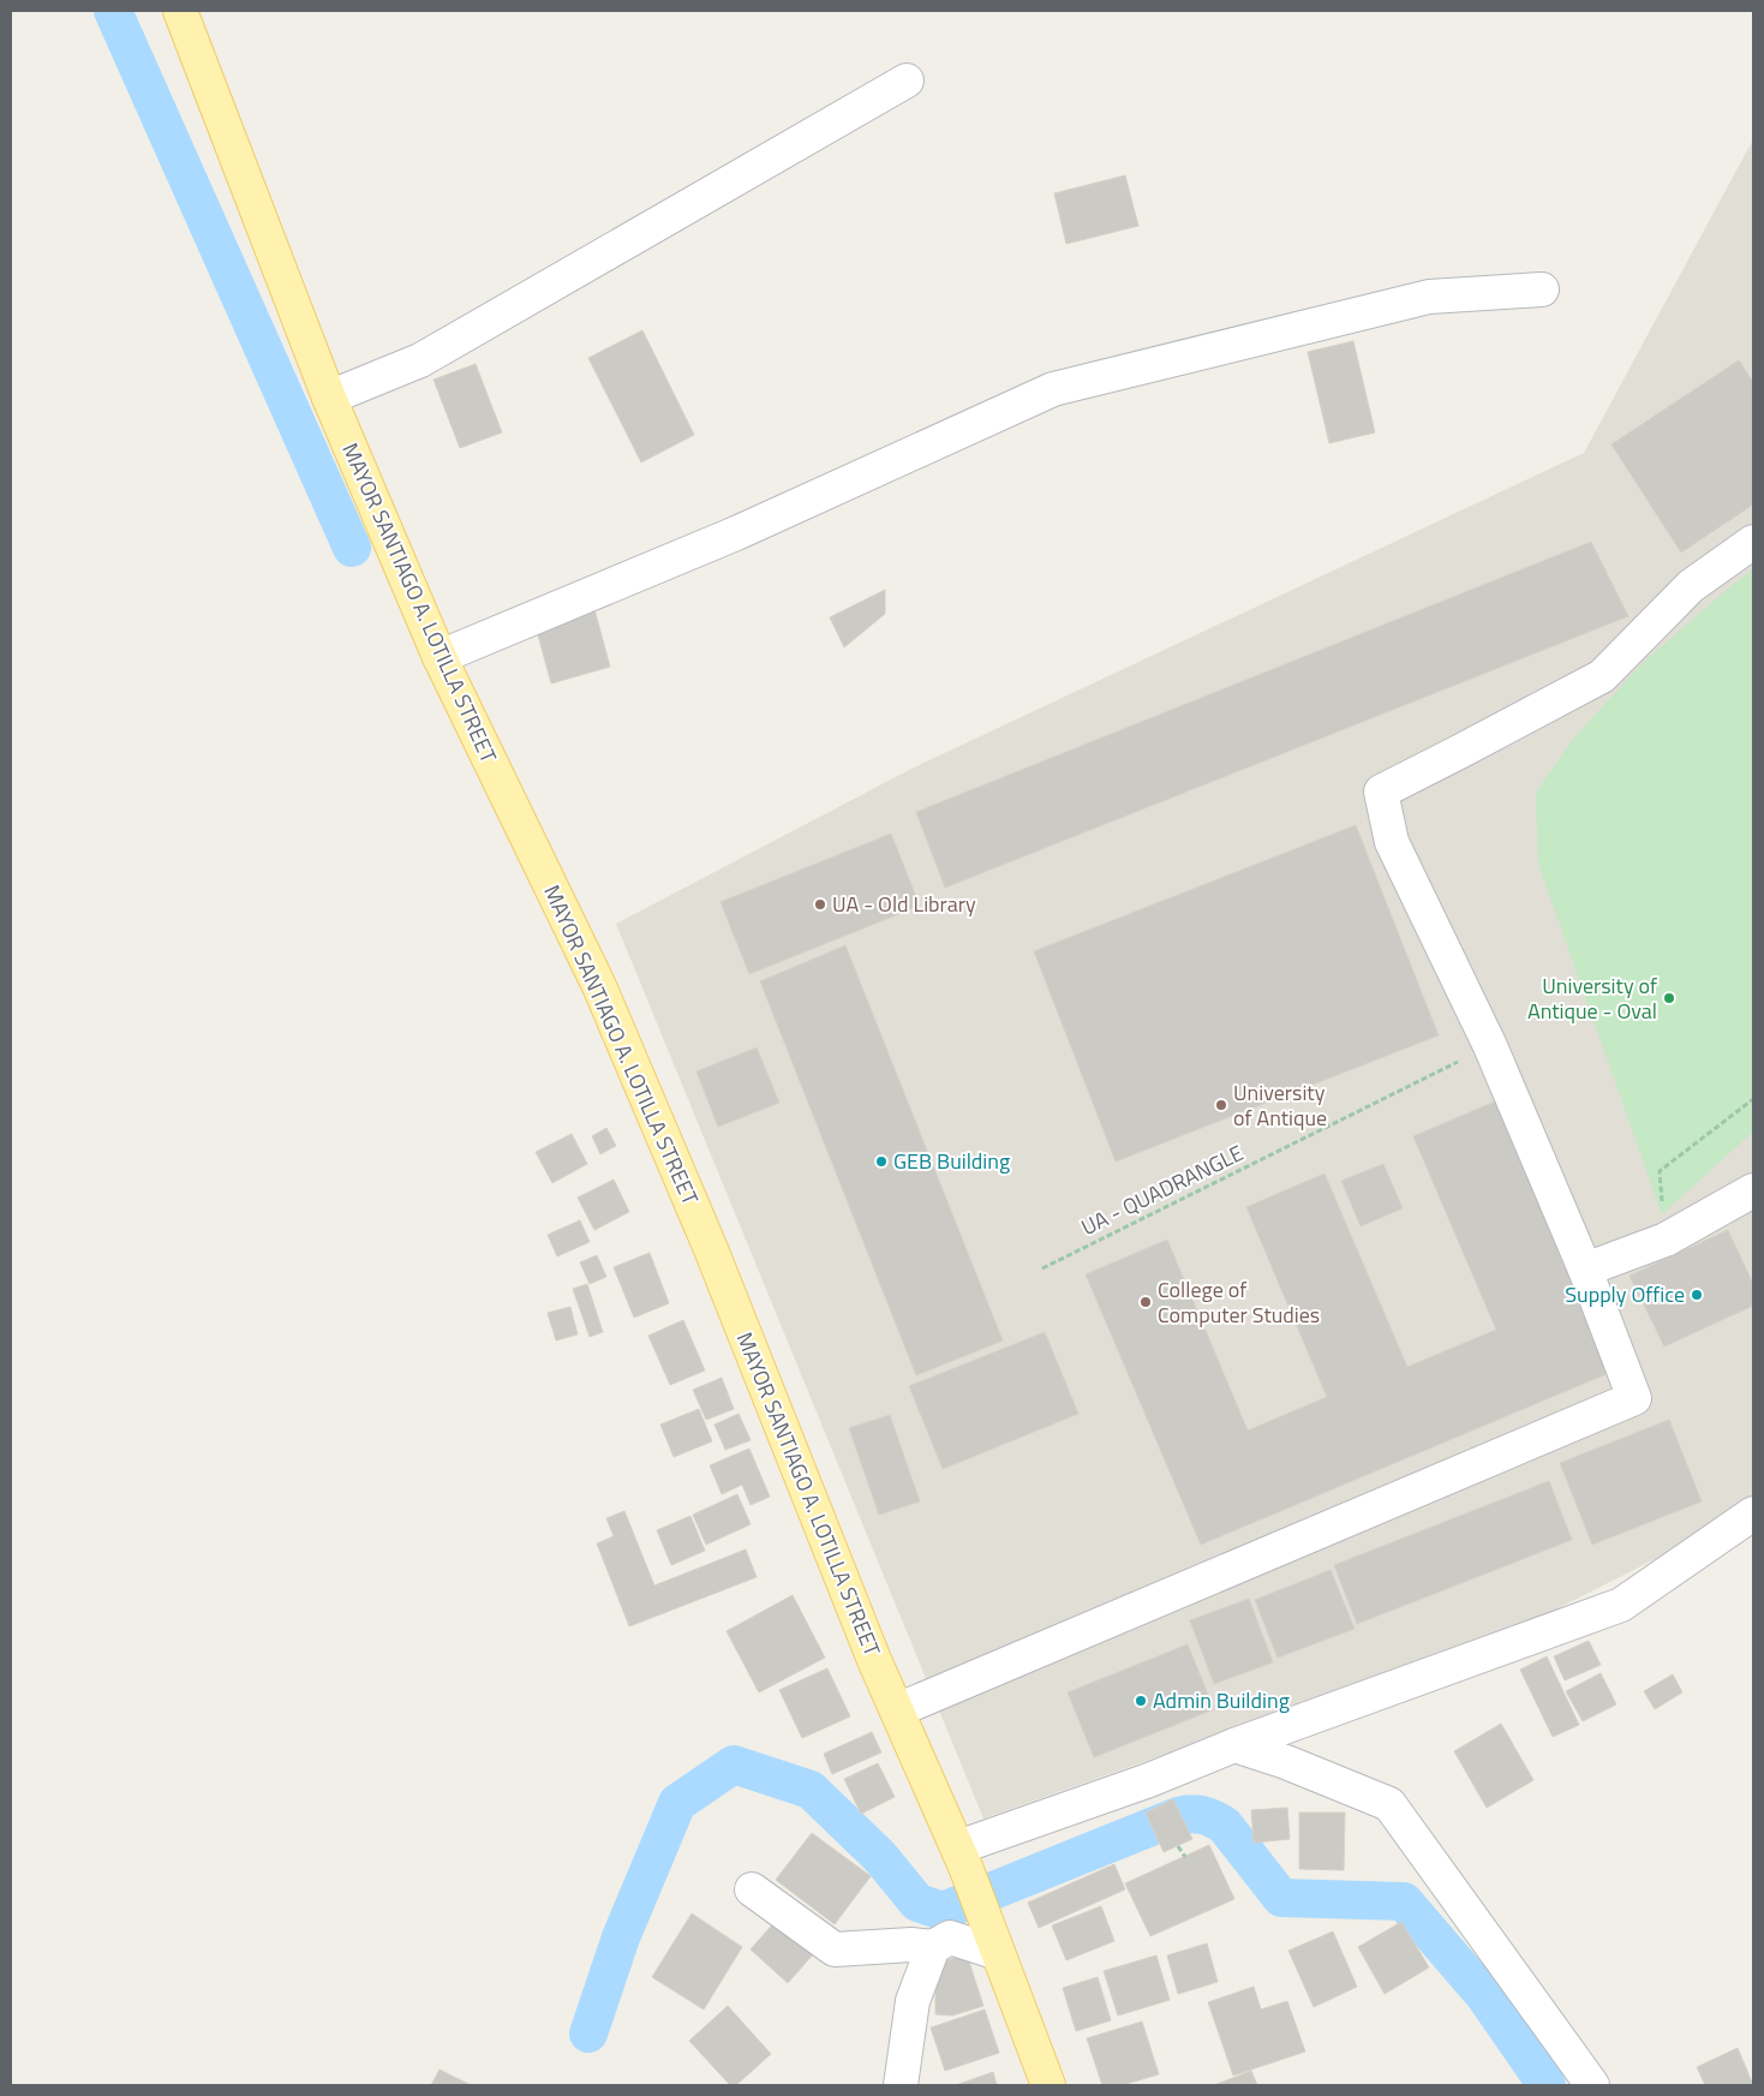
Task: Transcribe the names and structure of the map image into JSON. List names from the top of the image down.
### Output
{
  "streets": {
    "main road": ["MAYOR SANTIAGO A. LOTILLA STREET"],
    "path": ["UA - QUADRANGLE"]
  },
  "places": [
    "UA - Old Library",
    "University of Antique - Oval",
    "University of Antique",
    "GEB Building",
    "Supply Office",
    "College of Computer Studies",
    "Admin Building"
  ]
}
